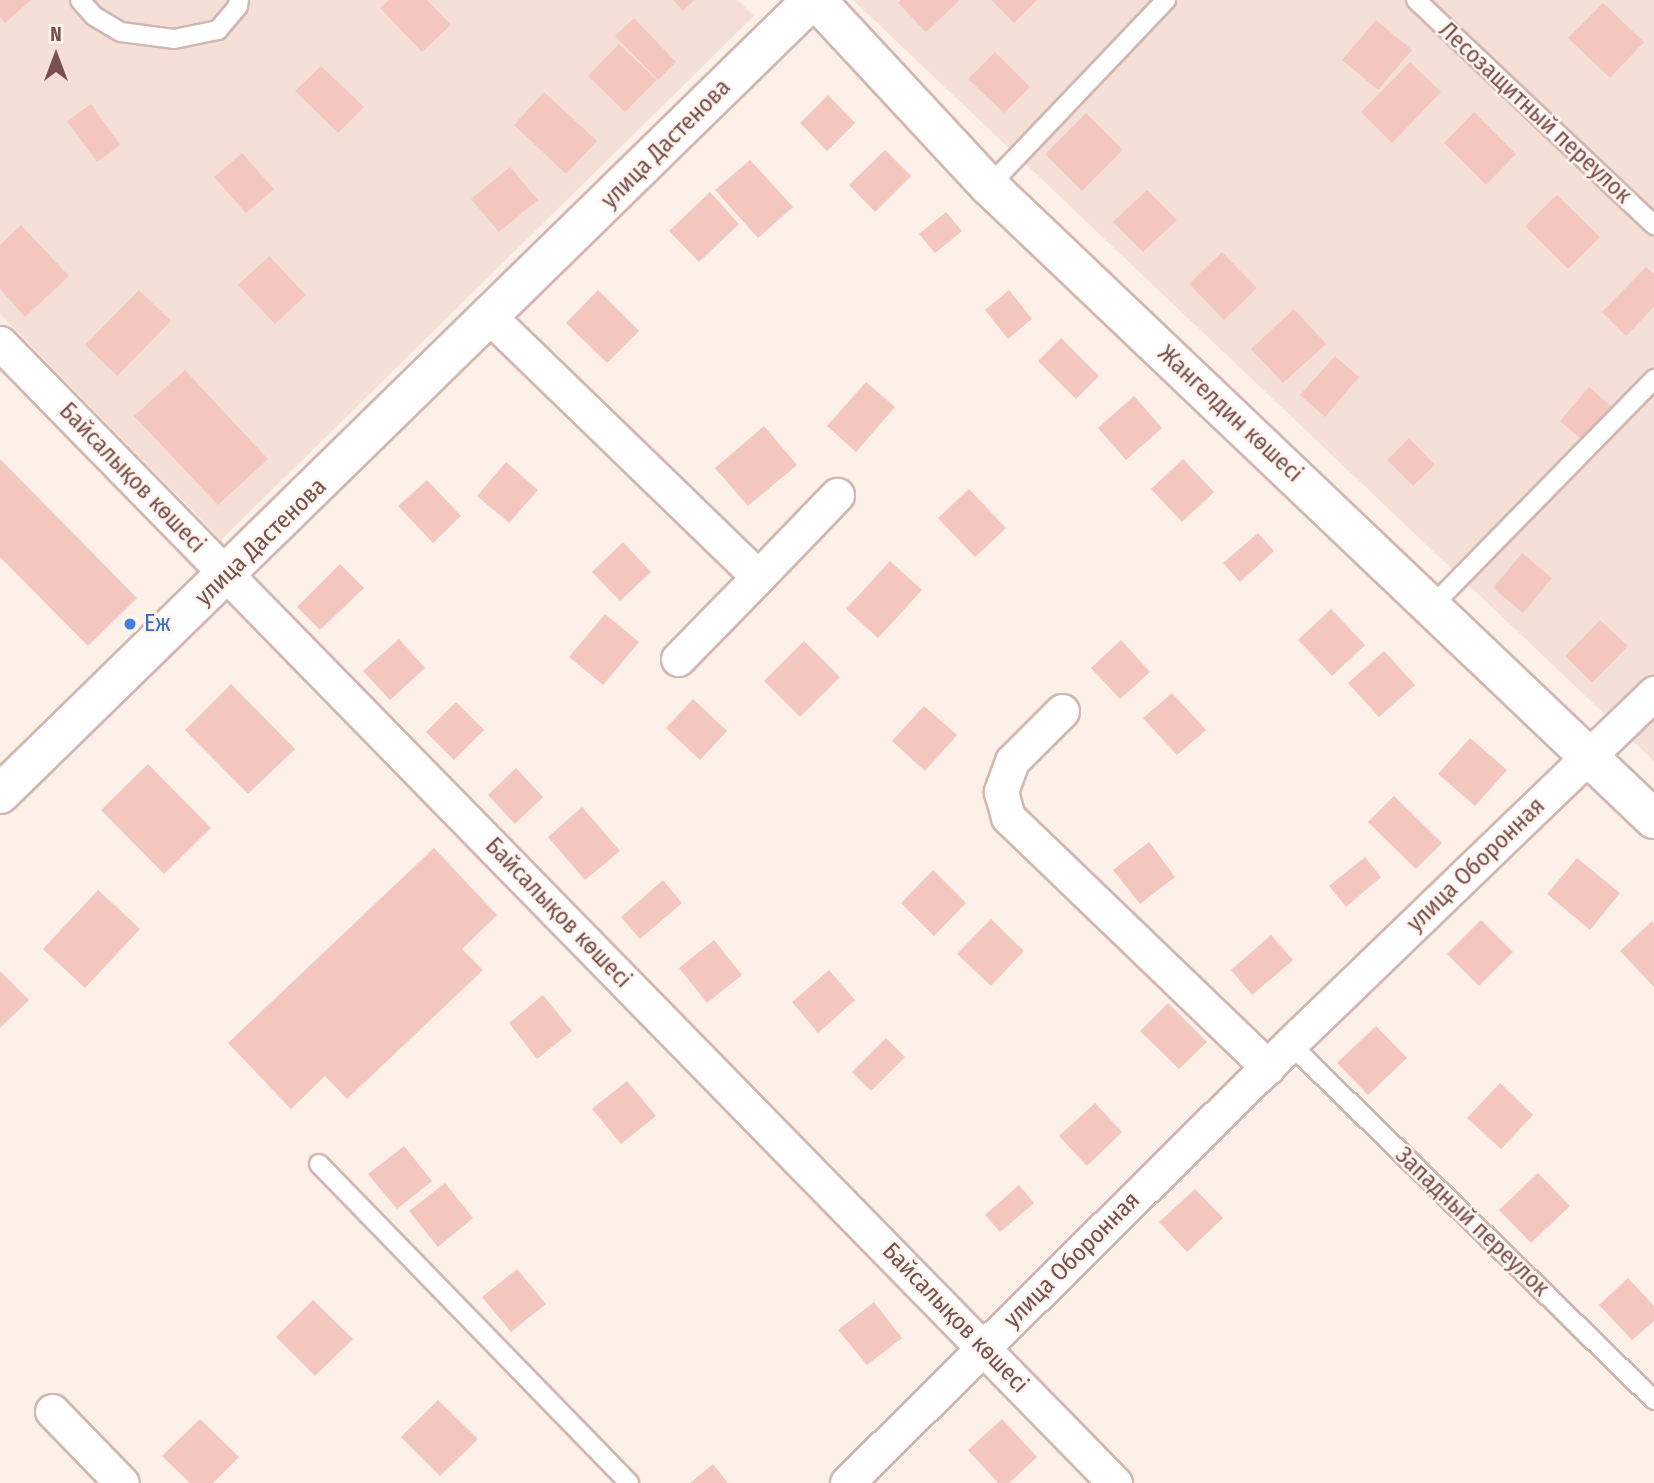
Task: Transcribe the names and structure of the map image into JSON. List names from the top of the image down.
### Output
{
  "streets": {
    "street": [
      "улица Дастенова",
      "Жангелдин көшесі",
      "Байсалықов көшесі",
      "улица Оборонная"
    ],
    "lane": ["Лесозащитный переулок", "Западный переулок"]
  },
  "crossings": [
    ["улица Дастенова", "Жангелдин көшесі"],
    ["улица Дастенова", "Байсалықов көшесі"],
    ["Жангелдин көшесі", "улица Оборонная"],
    ["Байсалықов көшесі", "улица Оборонная"],
    ["улица Оборонная", "Западный переулок"]
  ],
  "places": ["Еж"],
  "north": "top"
}
